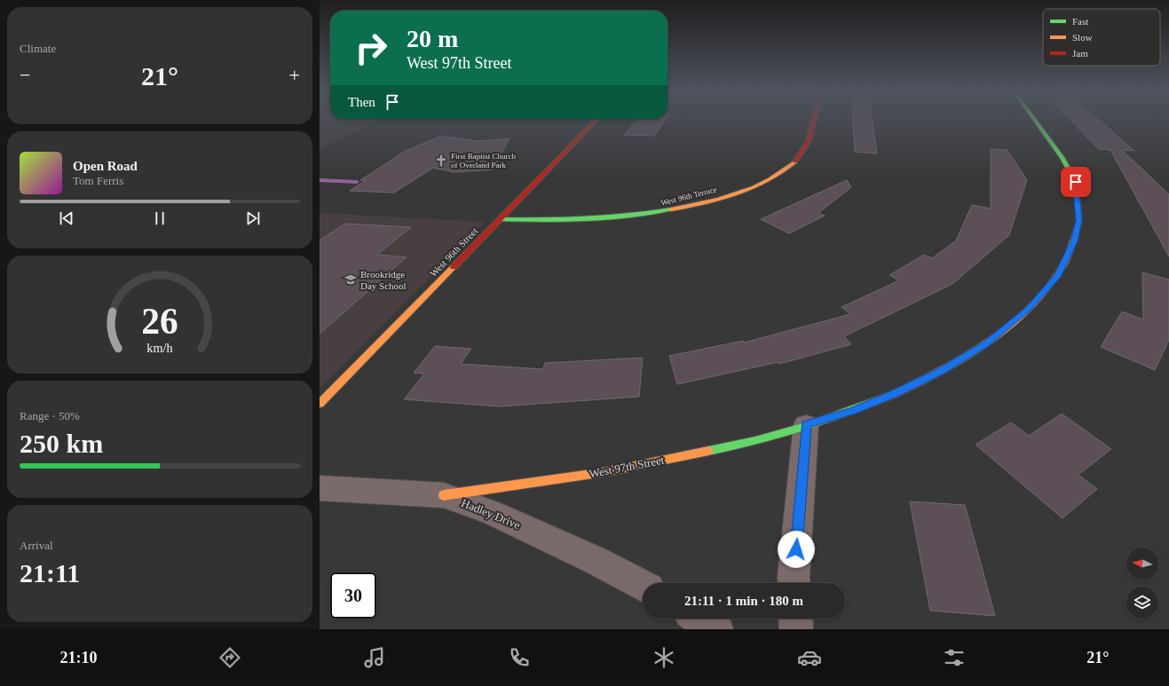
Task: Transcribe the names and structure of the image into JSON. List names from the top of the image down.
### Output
{
  "streets": {
    "street": [
      "West 96th Terrace",
      "West 96th Street",
      "West 97th Street",
      "Hadley Drive"
    ]
  },
  "crossings": [
    ["West 96th Terrace", "West 96th Street"],
    ["West 97th Street", "Hadley Drive"]
  ],
  "places": {
    "church": ["First Baptist Church of Overland Park"],
    "school or university": ["Brookridge Day School"]
  },
  "legend": ["Fast", "Slow", "Jam"],
  "north": "left",
  "page": {
    "tile": [
      "Climate",
      ["Range · 50%", "250 km"],
      ["Arrival", "21:11"]
    ],
    "turn": ["20 m", "West 97th Street"],
    "heat": ["−", "21°", "+"],
    "then": "Then",
    "song": ["Open Road", "Tom Ferris"],
    "limit": "30",
    "trip": "21:11 · 1 min · 180 m",
    "tabs": ["21:10", "21°"],
    "gauge": ["26", "km/h"]
  }
}
